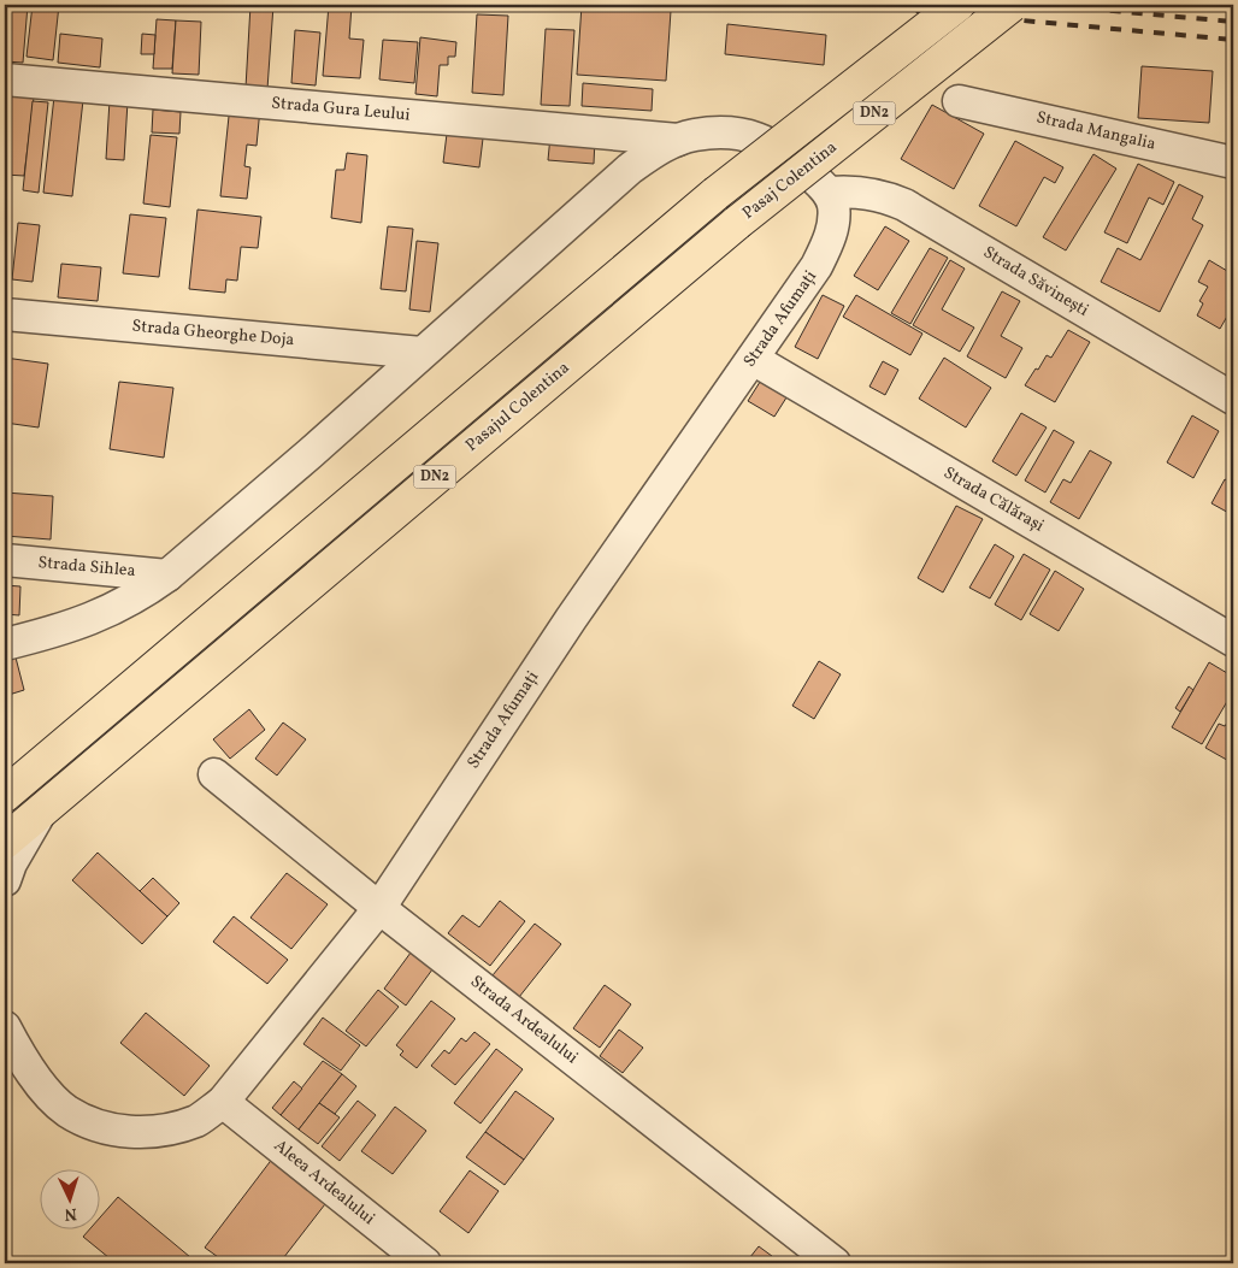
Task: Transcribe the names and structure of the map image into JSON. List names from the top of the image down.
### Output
{
  "streets": {
    "highway": ["DN2", "Pasaj Colentina", "Pasajul Colentina"],
    "street": [
      "Strada Gura Leului",
      "Strada Mangalia",
      "Strada Săvinești",
      "Strada Afumați",
      "Strada Gheorghe Doja",
      "Strada Călărași",
      "Strada Sihlea",
      "Strada Ardealului",
      "Aleea Ardealului"
    ]
  },
  "crossings": [
    ["DN2", "Pasajul Colentina"],
    ["Pasaj Colentina", "Pasajul Colentina"],
    ["Strada Săvinești", "Strada Afumați"],
    ["Strada Afumați", "Strada Călărași"],
    ["Strada Afumați", "Strada Ardealului"],
    ["Strada Afumați", "Aleea Ardealului"]
  ],
  "north": "bottom"
}
